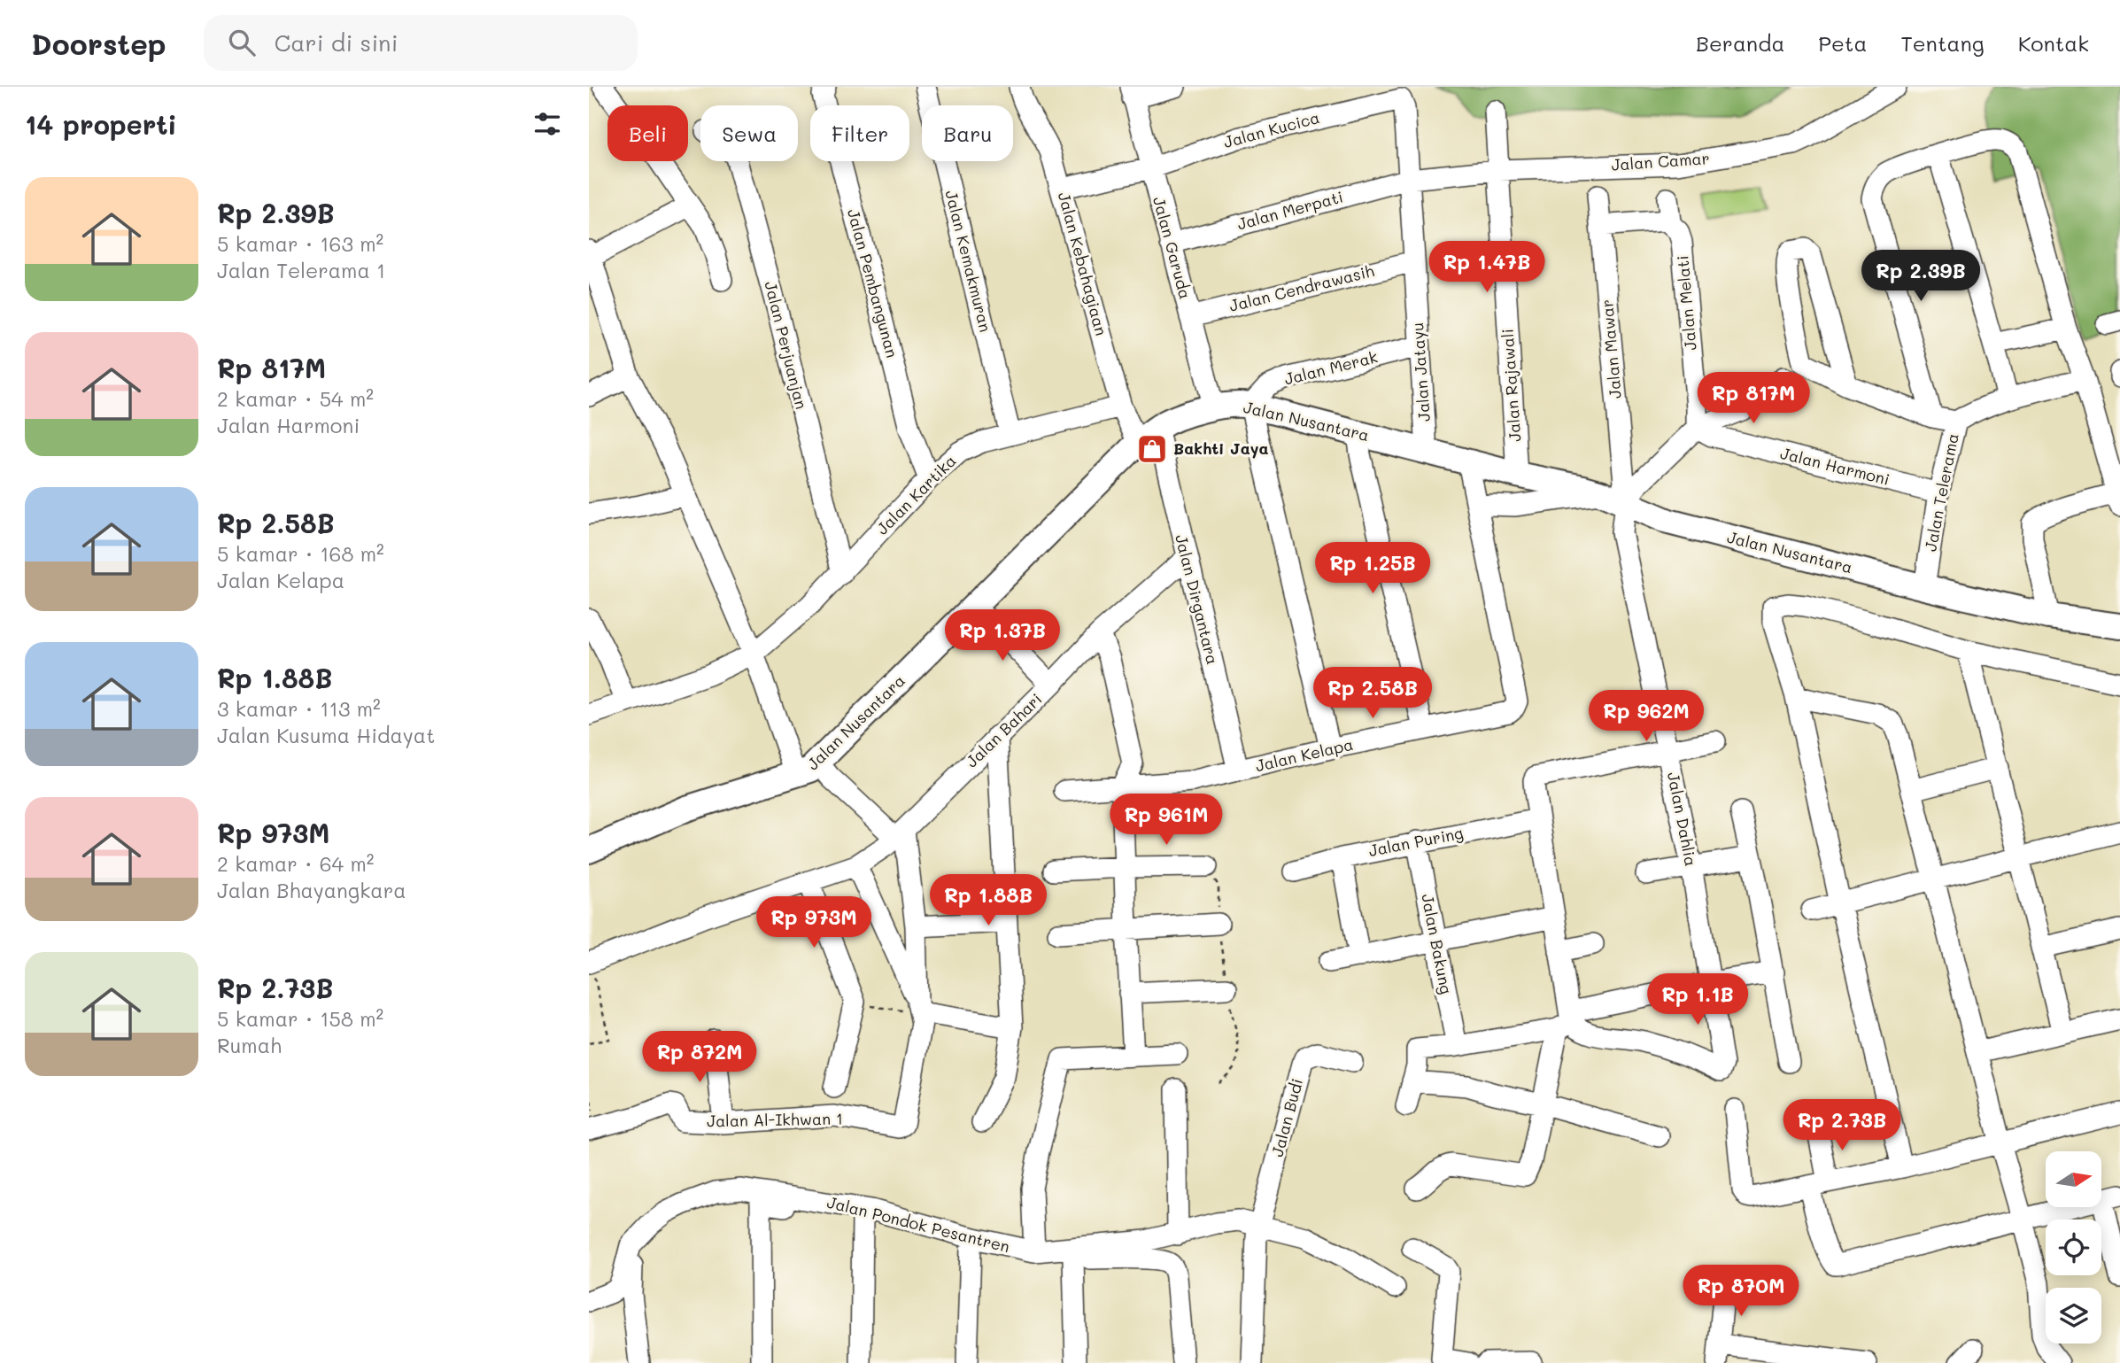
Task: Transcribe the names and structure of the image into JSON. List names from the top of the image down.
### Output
{
  "streets": {
    "main road": ["Jalan Nusantara"],
    "street": [
      "Jalan Kucica",
      "Jalan Camar",
      "Jalan Merpati",
      "Jalan Garuda",
      "Jalan Kemakmuran",
      "Jalan Kebahagiaan",
      "Jalan Pembangunan",
      "Jalan Cendrawasih",
      "Jalan Melati",
      "Jalan Perjuanjan",
      "Jalan Mawar",
      "Jalan Merak",
      "Jalan Jatayu",
      "Jalan Rajawali",
      "Jalan Harmoni",
      "Jalan Telerama",
      "Jalan Kartika",
      "Jalan Dirgantara",
      "Jalan Bahari",
      "Jalan Kelapa",
      "Jalan Dahlia",
      "Jalan Puring",
      "Jalan Bakung",
      "Jalan Budi",
      "Jalan Al-Ikhwan 1",
      "Jalan Pondok Pesantren"
    ]
  },
  "crossings": [
    ["Jalan Kucica", "Jalan Garuda"],
    ["Jalan Kucica", "Jalan Kebahagiaan"],
    ["Jalan Kucica", "Jalan Jatayu"],
    ["Jalan Camar", "Jalan Merpati"],
    ["Jalan Camar", "Jalan Jatayu"],
    ["Jalan Camar", "Jalan Rajawali"],
    ["Jalan Merpati", "Jalan Garuda"],
    ["Jalan Merpati", "Jalan Jatayu"],
    ["Jalan Garuda", "Jalan Cendrawasih"],
    ["Jalan Garuda", "Jalan Nusantara"],
    ["Jalan Kemakmuran", "Jalan Kartika"],
    ["Jalan Kebahagiaan", "Jalan Nusantara"],
    ["Jalan Kebahagiaan", "Jalan Kartika"],
    ["Jalan Kebahagiaan", "Jalan Dirgantara"],
    ["Jalan Pembangunan", "Jalan Kartika"],
    ["Jalan Cendrawasih", "Jalan Jatayu"],
    ["Jalan Melati", "Jalan Harmoni"],
    ["Jalan Perjuanjan", "Jalan Kartika"],
    ["Jalan Mawar", "Jalan Nusantara"],
    ["Jalan Mawar", "Jalan Dahlia"],
    ["Jalan Merak", "Jalan Jatayu"],
    ["Jalan Merak", "Jalan Nusantara"],
    ["Jalan Jatayu", "Jalan Nusantara"],
    ["Jalan Rajawali", "Jalan Nusantara"],
    ["Jalan Nusantara", "Jalan Telerama"],
    ["Jalan Nusantara", "Jalan Dirgantara"],
    ["Jalan Nusantara", "Jalan Kelapa"],
    ["Jalan Nusantara", "Jalan Dahlia"],
    ["Jalan Harmoni", "Jalan Telerama"],
    ["Jalan Dirgantara", "Jalan Bahari"],
    ["Jalan Dirgantara", "Jalan Kelapa"],
    ["Jalan Puring", "Jalan Bakung"],
    ["Jalan Budi", "Jalan Pondok Pesantren"]
  ],
  "places": {
    "shop": ["Bakhti Jaya"]
  },
  "north": "right",
  "page": {
    "header": "Doorstep",
    "search": "Cari di sini",
    "nav": [
      "Beranda",
      "Peta",
      "Tentang",
      "Kontak"
    ],
    "heading": "14 properti",
    "chip": [
      "Beli",
      "Sewa",
      "Filter",
      "Baru"
    ],
    "list": [
      {
        "name": "Rp 2.39B",
        "note": "5 kamar · 163 m² · Jalan Telerama 1"
      },
      {
        "name": "Rp 817M",
        "note": "2 kamar · 54 m² · Jalan Harmoni"
      },
      {
        "name": "Rp 2.58B",
        "note": "5 kamar · 168 m² · Jalan Kelapa"
      },
      {
        "name": "Rp 1.88B",
        "note": "3 kamar · 113 m² · Jalan Kusuma Hidayat"
      },
      {
        "name": "Rp 973M",
        "note": "2 kamar · 64 m² · Jalan Bhayangkara"
      },
      {
        "name": "Rp 2.73B",
        "note": "5 kamar · 158 m² · Rumah"
      }
    ],
    "price": [
      "Rp 1.47B",
      "Rp 2.39B",
      "Rp 817M",
      "Rp 1.25B",
      "Rp 1.37B",
      "Rp 2.58B",
      "Rp 962M",
      "Rp 961M",
      "Rp 1.88B",
      "Rp 973M",
      "Rp 1.1B",
      "Rp 872M",
      "Rp 2.73B",
      "Rp 870M"
    ]
  }
}
